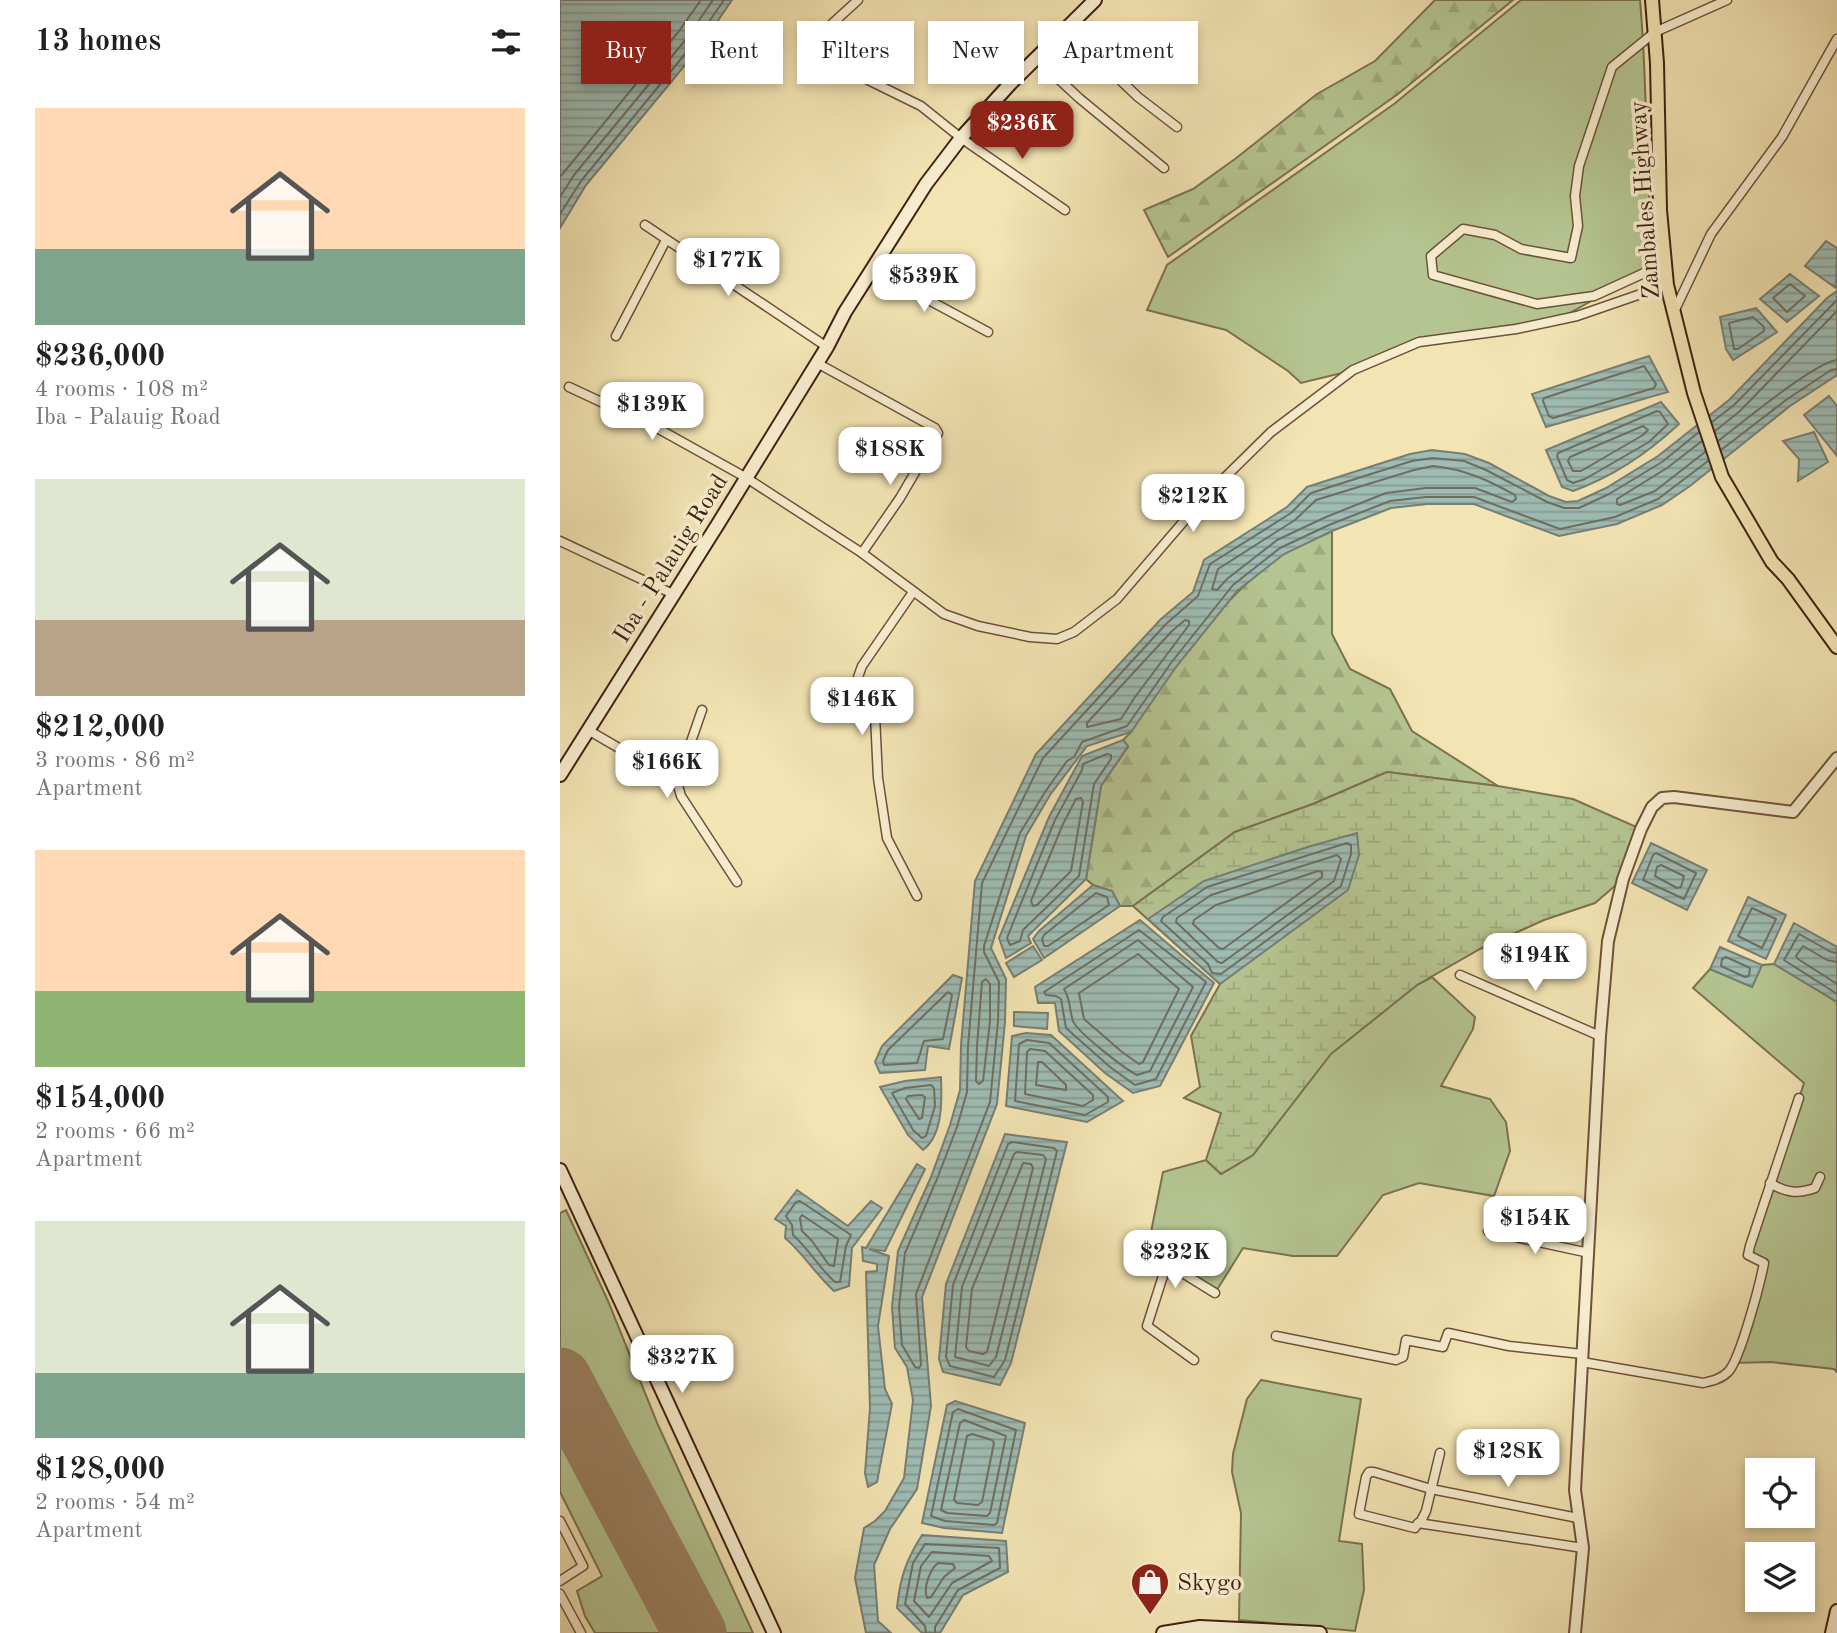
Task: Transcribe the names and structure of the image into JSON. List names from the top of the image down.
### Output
{
  "streets": {
    "main road": ["Zambales Highway", "Iba - Palauig Road"]
  },
  "places": {
    "shop": ["Skygo"]
  },
  "page": {
    "heading": "13 homes",
    "chip": [
      "Buy",
      "Rent",
      "Filters",
      "New",
      "Apartment"
    ],
    "list": [
      {
        "name": "$236,000",
        "note": "4 rooms · 108 m² · Iba - Palauig Road"
      },
      {
        "name": "$212,000",
        "note": "3 rooms · 86 m² · Apartment"
      },
      {
        "name": "$154,000",
        "note": "2 rooms · 66 m² · Apartment"
      },
      {
        "name": "$128,000",
        "note": "2 rooms · 54 m² · Apartment"
      }
    ],
    "price": [
      "$236K",
      "$177K",
      "$539K",
      "$139K",
      "$188K",
      "$212K",
      "$146K",
      "$166K",
      "$194K",
      "$154K",
      "$232K",
      "$327K",
      "$128K"
    ]
  }
}
